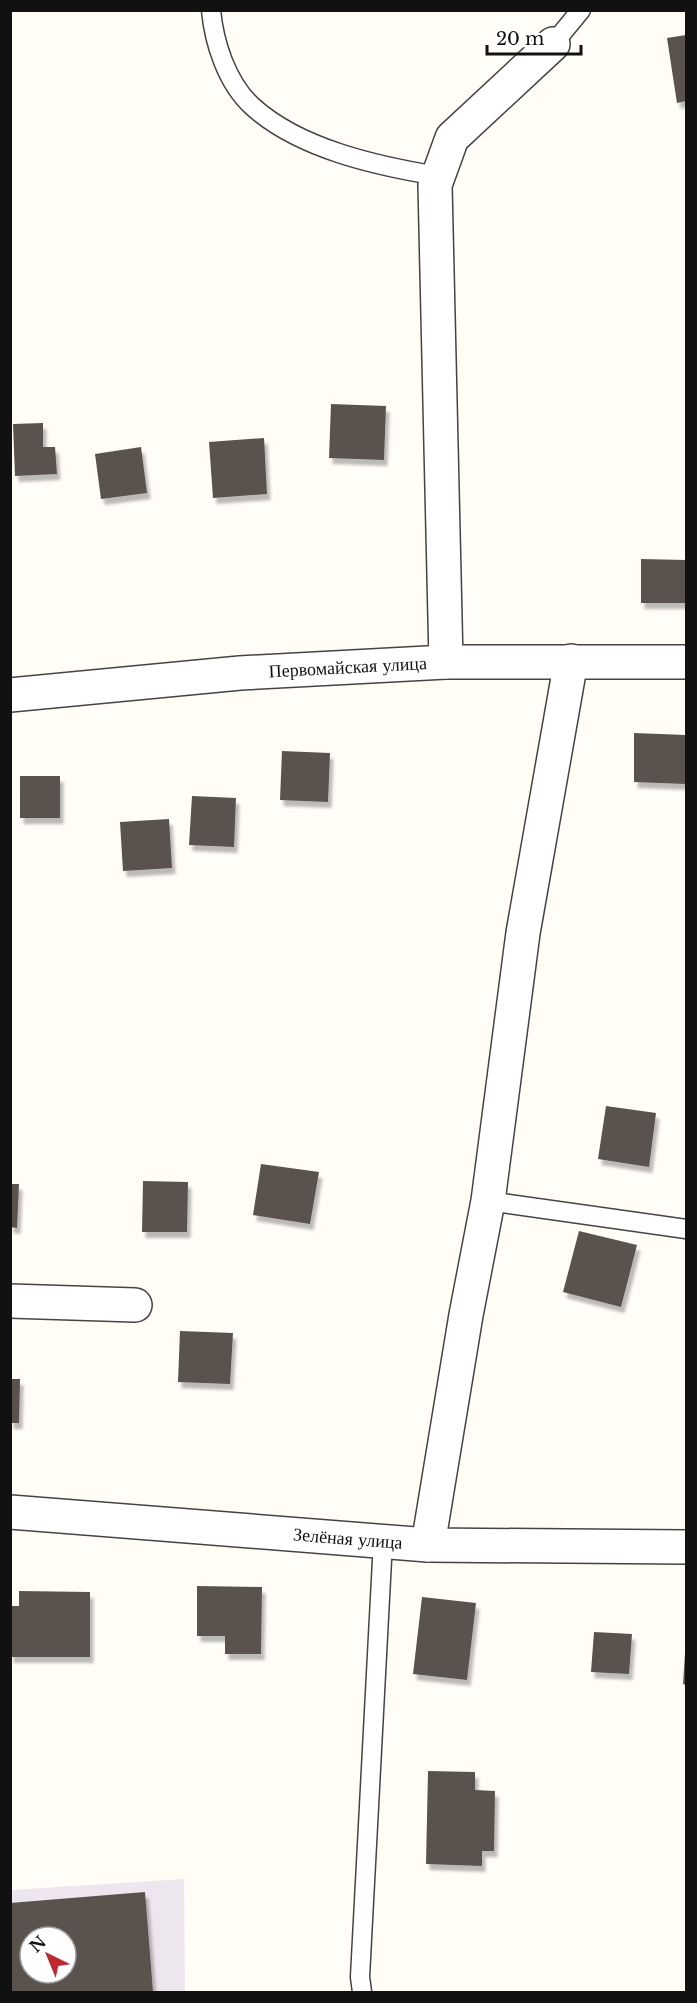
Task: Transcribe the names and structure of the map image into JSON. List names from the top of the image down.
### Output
{
  "streets": {
    "street": ["Первомайская улица", "Зелёная улица"]
  },
  "scale_bar": "20 m",
  "north": "top left"
}
